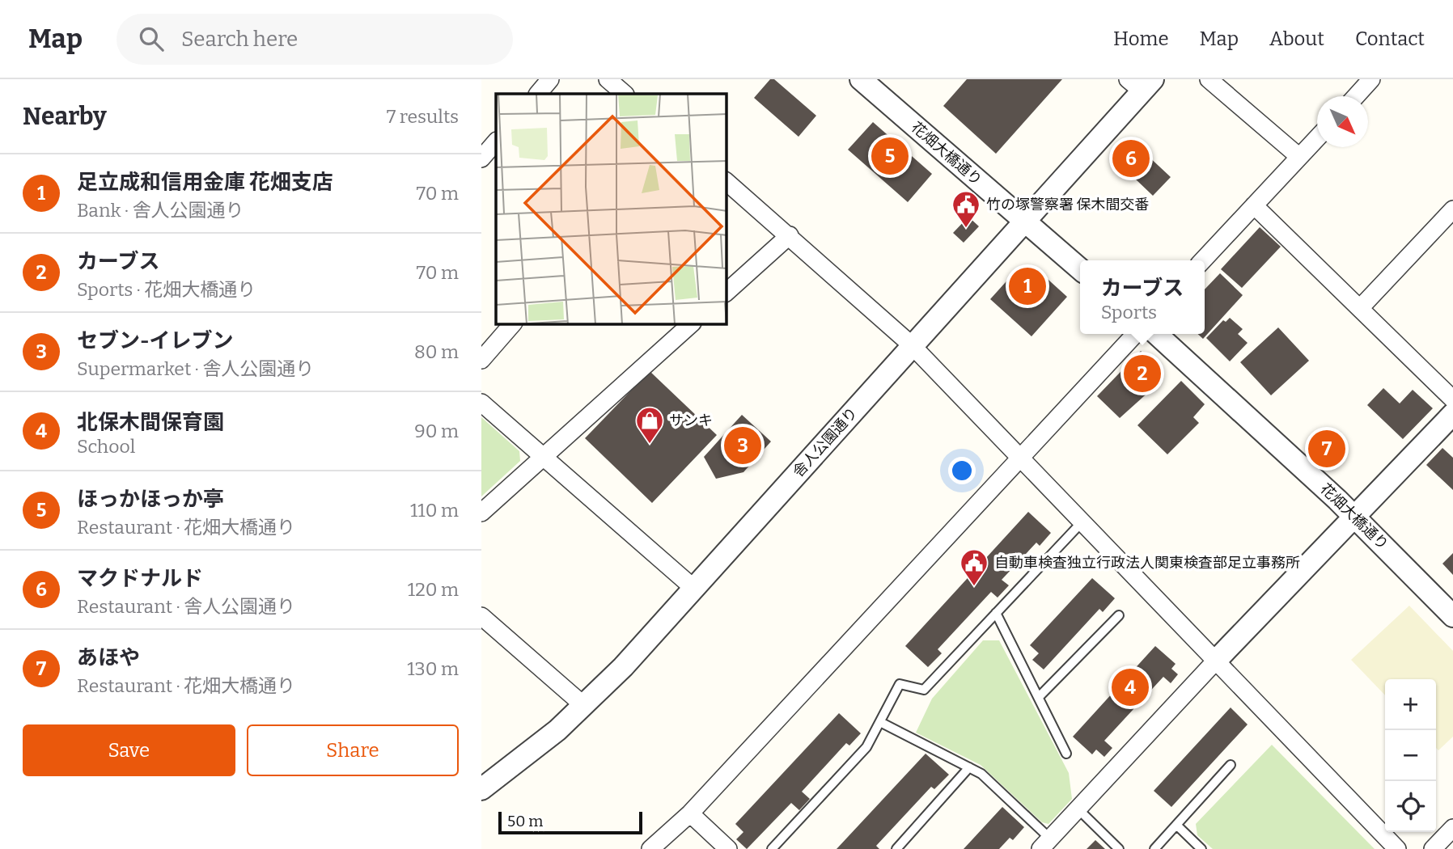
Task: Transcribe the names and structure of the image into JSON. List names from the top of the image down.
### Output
{
  "streets": {
    "street": ["花畑大橋通り", "舎人公園通り"]
  },
  "crossings": [
    ["花畑大橋通り", "舎人公園通り"]
  ],
  "places": {
    "public building": ["竹の塚警察署 保木間交番", "自動車検査独立行政法人関東検査部足立事務所"],
    "shop": ["サンキ"]
  },
  "scale_bar": "50 m",
  "north": "bottom right",
  "page": {
    "header": "Map",
    "search": "Search here",
    "nav": [
      "Home",
      "Map",
      "About",
      "Contact"
    ],
    "heading": ["Nearby", "7 results"],
    "pins": [
      "5",
      "6",
      "1",
      "2",
      "3",
      "7",
      "4"
    ],
    "list": [
      {
        "mark": "1",
        "name": "足立成和信用金庫 花畑支店",
        "note": "Bank · 舎人公園通り",
        "value": "70 m"
      },
      {
        "mark": "2",
        "name": "カーブス",
        "note": "Sports · 花畑大橋通り",
        "value": "70 m"
      },
      {
        "mark": "3",
        "name": "セブン-イレブン",
        "note": "Supermarket · 舎人公園通り",
        "value": "80 m"
      },
      {
        "mark": "4",
        "name": "北保木間保育園",
        "note": "School",
        "value": "90 m"
      },
      {
        "mark": "5",
        "name": "ほっかほっか亭",
        "note": "Restaurant · 花畑大橋通り",
        "value": "110 m"
      },
      {
        "mark": "6",
        "name": "マクドナルド",
        "note": "Restaurant · 舎人公園通り",
        "value": "120 m"
      },
      {
        "mark": "7",
        "name": "あほや",
        "note": "Restaurant · 花畑大橋通り",
        "value": "130 m"
      }
    ],
    "popup": ["カーブス", "Sports"],
    "map_buttons": ["+", "−"],
    "buttons": ["Save", "Share"],
    "scale": "50 m"
  }
}
